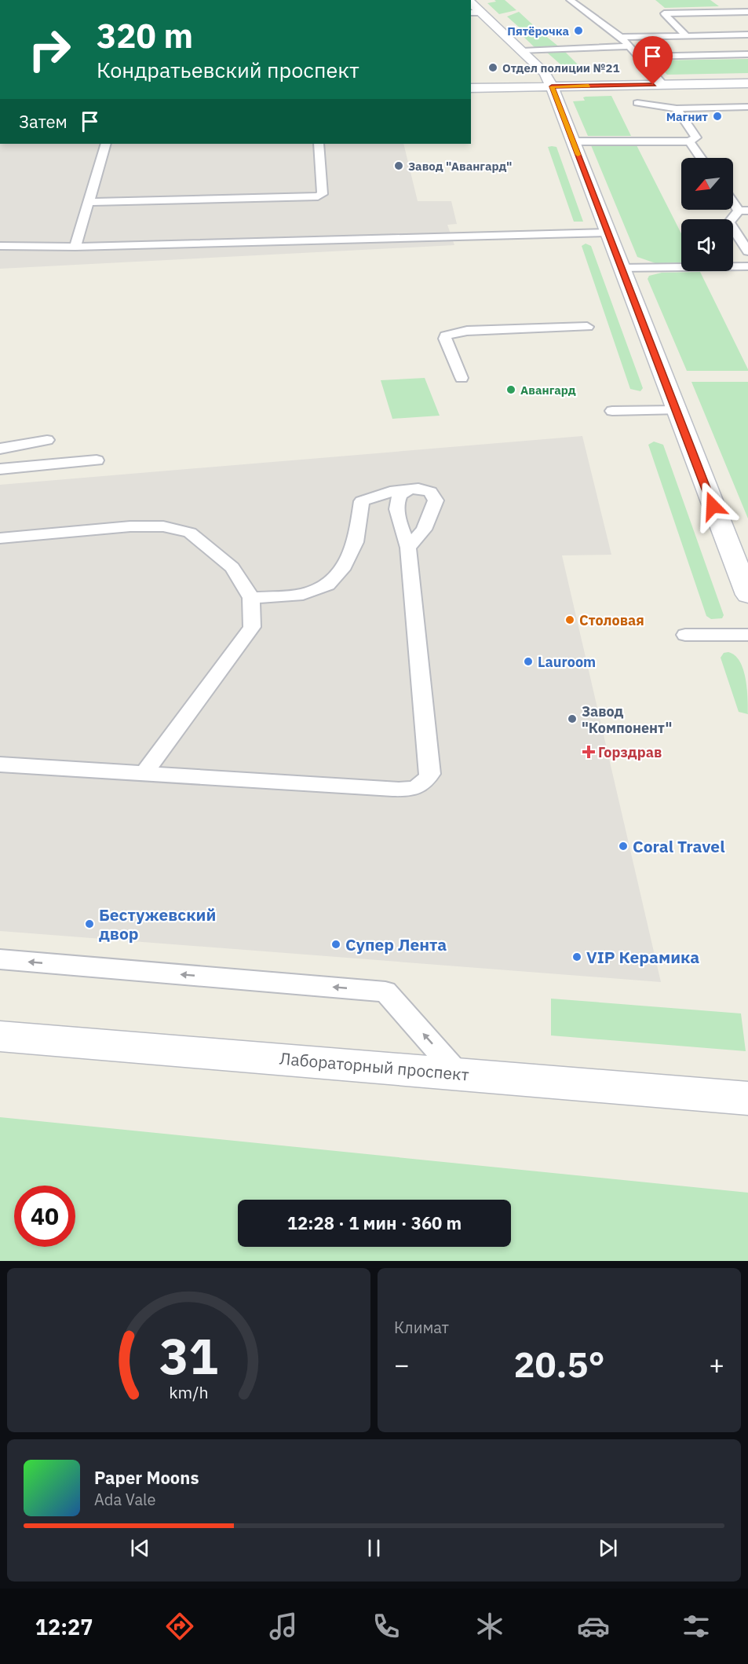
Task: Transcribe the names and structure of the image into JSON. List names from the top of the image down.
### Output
{
  "streets": {
    "street": ["Лабораторный проспект"]
  },
  "places": {
    "other": [
      "Пятёрочка",
      "Отдел полиции №21",
      "Магнит",
      "Завод \"Авангард\"",
      "Авангард",
      "Столовая",
      "Lauroom",
      "Завод \"Компонент\"",
      "Coral Travel",
      "Бестужевский двор",
      "Супер Лента",
      "VIP Керамика"
    ],
    "health": ["Горздрав"]
  },
  "north": "bottom left",
  "page": {
    "turn": ["320 m", "Кондратьевский проспект"],
    "then": "Затем",
    "limit": "40",
    "trip": "12:28 · 1 мин · 360 m",
    "tile": "Климат",
    "heat": ["−", "20.5°", "+"],
    "song": ["Paper Moons", "Ada Vale"],
    "tabs": "12:27",
    "gauge": ["31", "km/h"]
  }
}
